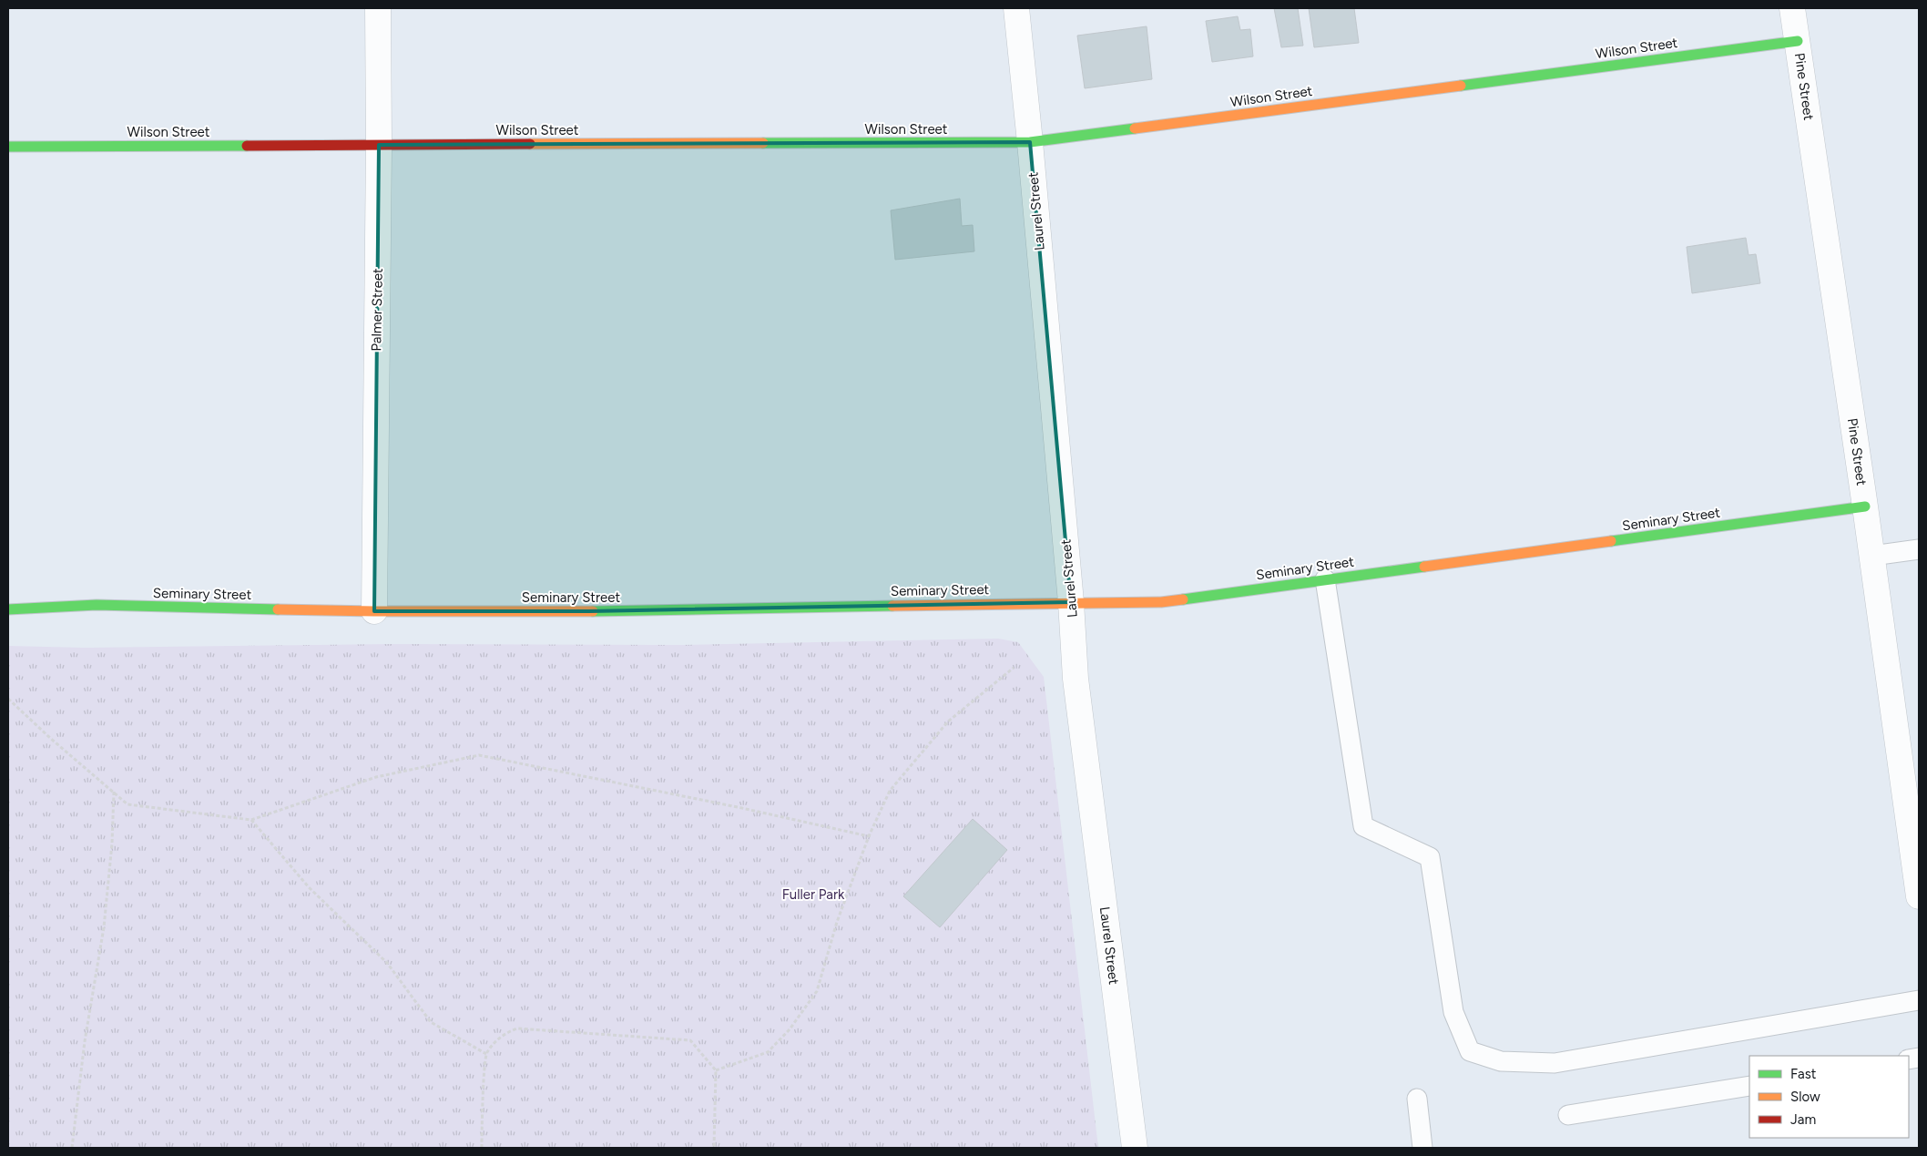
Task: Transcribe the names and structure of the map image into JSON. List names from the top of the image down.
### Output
{
  "streets": {
    "street": [
      "Wilson Street",
      "Pine Street",
      "Laurel Street",
      "Palmer Street",
      "Seminary Street"
    ]
  },
  "crossings": [
    ["Wilson Street", "Pine Street"],
    ["Wilson Street", "Laurel Street"],
    ["Wilson Street", "Palmer Street"],
    ["Pine Street", "Seminary Street"],
    ["Laurel Street", "Seminary Street"],
    ["Palmer Street", "Seminary Street"]
  ],
  "parks": ["Fuller Park"],
  "legend": ["Fast", "Slow", "Jam"]
}
